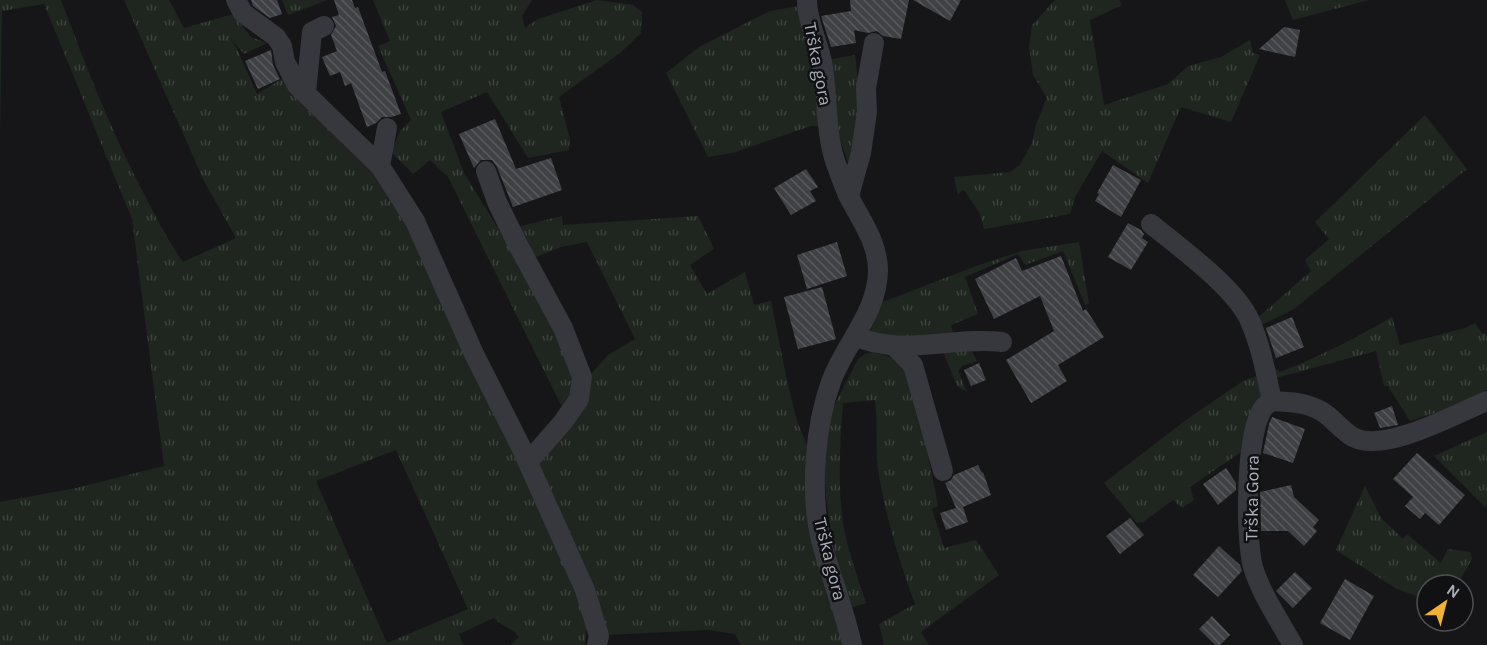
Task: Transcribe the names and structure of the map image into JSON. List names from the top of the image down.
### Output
{
  "streets": {
    "street": ["Trška gora", "Trška Gora"]
  },
  "north": "top right"
}
